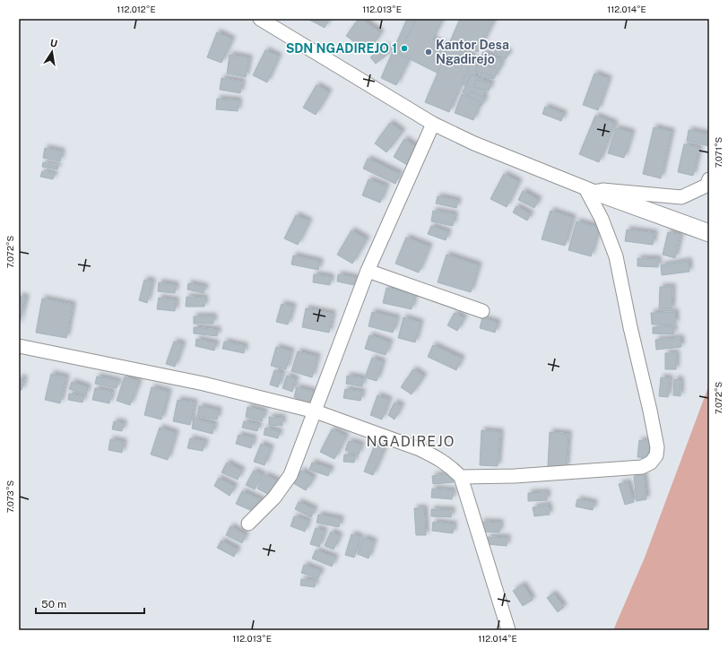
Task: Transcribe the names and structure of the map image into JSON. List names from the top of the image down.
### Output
{
  "districts": ["NGADIREJO"],
  "places": ["SDN NGADIREJO 1", "Kantor Desa Ngadirejo"],
  "scale_bar": "50 m",
  "north": "top",
  "coordinates": [
    "112.012°E",
    "112.013°E",
    "112.014°E",
    "7.071°S",
    "7.072°S",
    "7.073°S"
  ]
}
